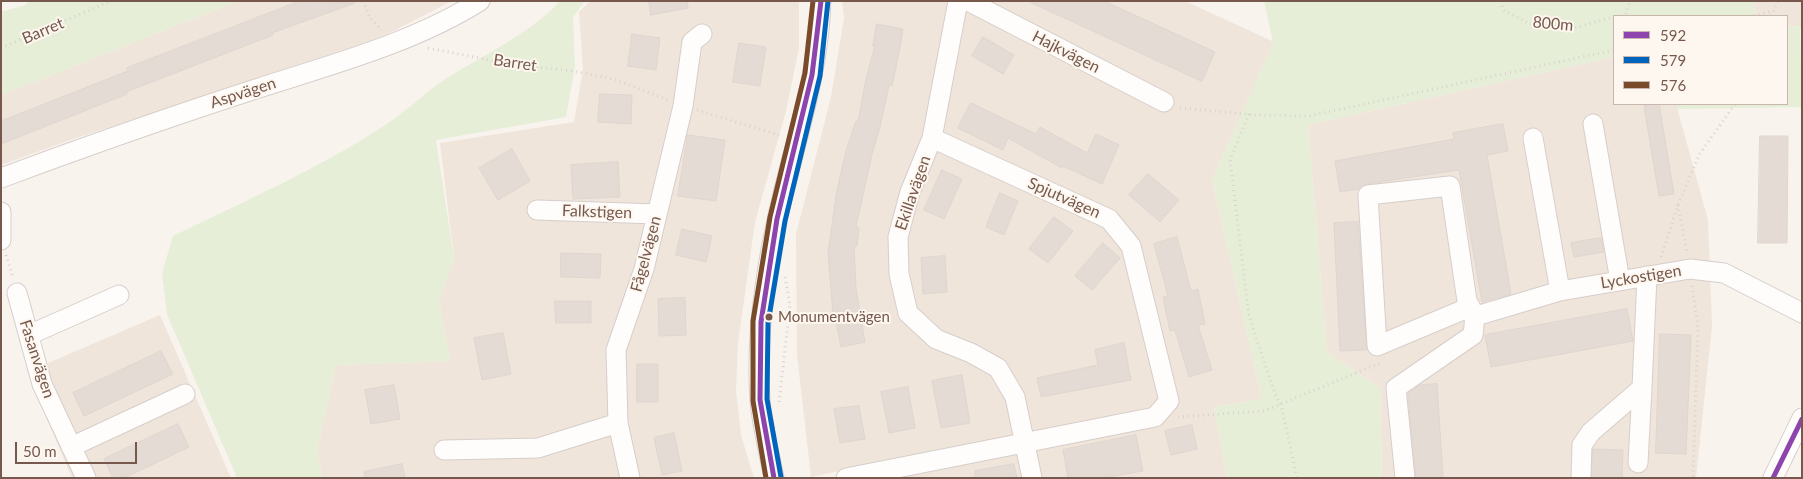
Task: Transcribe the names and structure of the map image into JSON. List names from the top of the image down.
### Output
{
  "streets": {
    "street": [
      "Hajkvägen",
      "Aspvägen",
      "Ekillavägen",
      "Spjutvägen",
      "Falkstigen",
      "Fågelvägen",
      "Lyckostigen",
      "Fasanvägen"
    ],
    "path": ["800m", "Barret"]
  },
  "crossings": [
    ["Barret", "Aspvägen"],
    ["Barret", "Fågelvägen"],
    ["Ekillavägen", "Spjutvägen"],
    ["Falkstigen", "Fågelvägen"]
  ],
  "places": ["Monumentvägen"],
  "lines": ["transit line 592", "transit line 579", "transit line 576"],
  "legend": ["592", "579", "576"],
  "scale_bar": "50 m"
}
